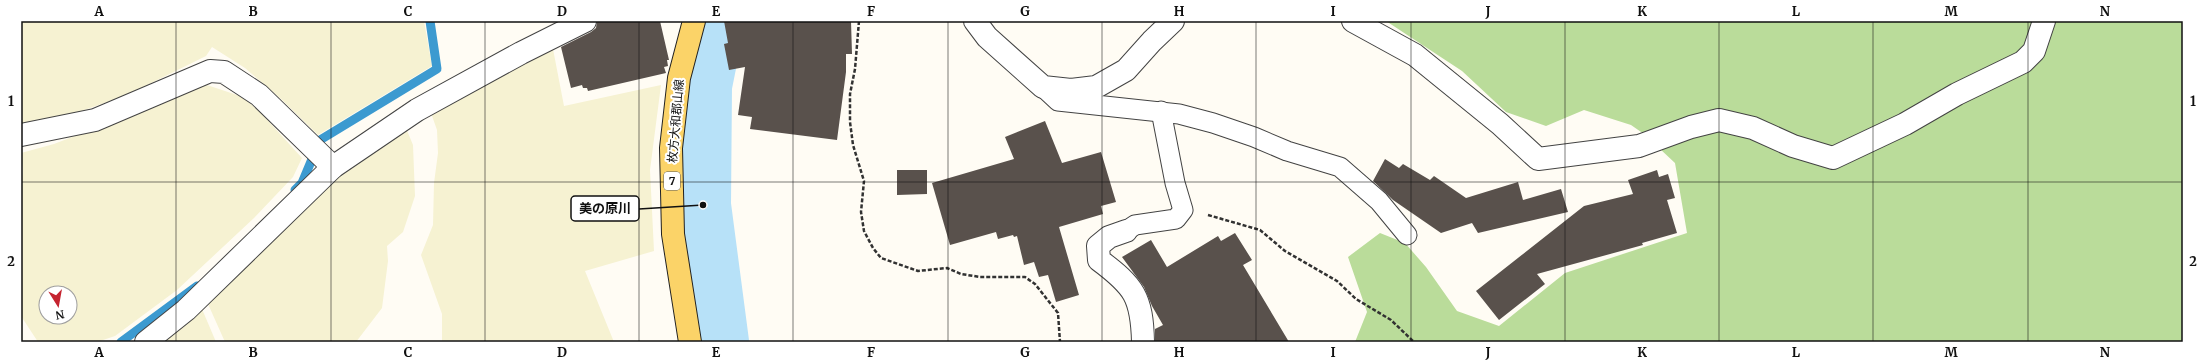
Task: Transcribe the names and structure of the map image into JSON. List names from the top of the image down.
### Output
{
  "streets": {
    "main road": ["枚方大和郡山線", "7"]
  },
  "places": ["美の原川"],
  "north": "bottom",
  "grid": {
    "columns": [
      "A",
      "B",
      "C",
      "D",
      "E",
      "F",
      "G",
      "H",
      "I",
      "J",
      "K",
      "L",
      "M",
      "N"
    ],
    "rows": ["1", "2"]
  }
}
